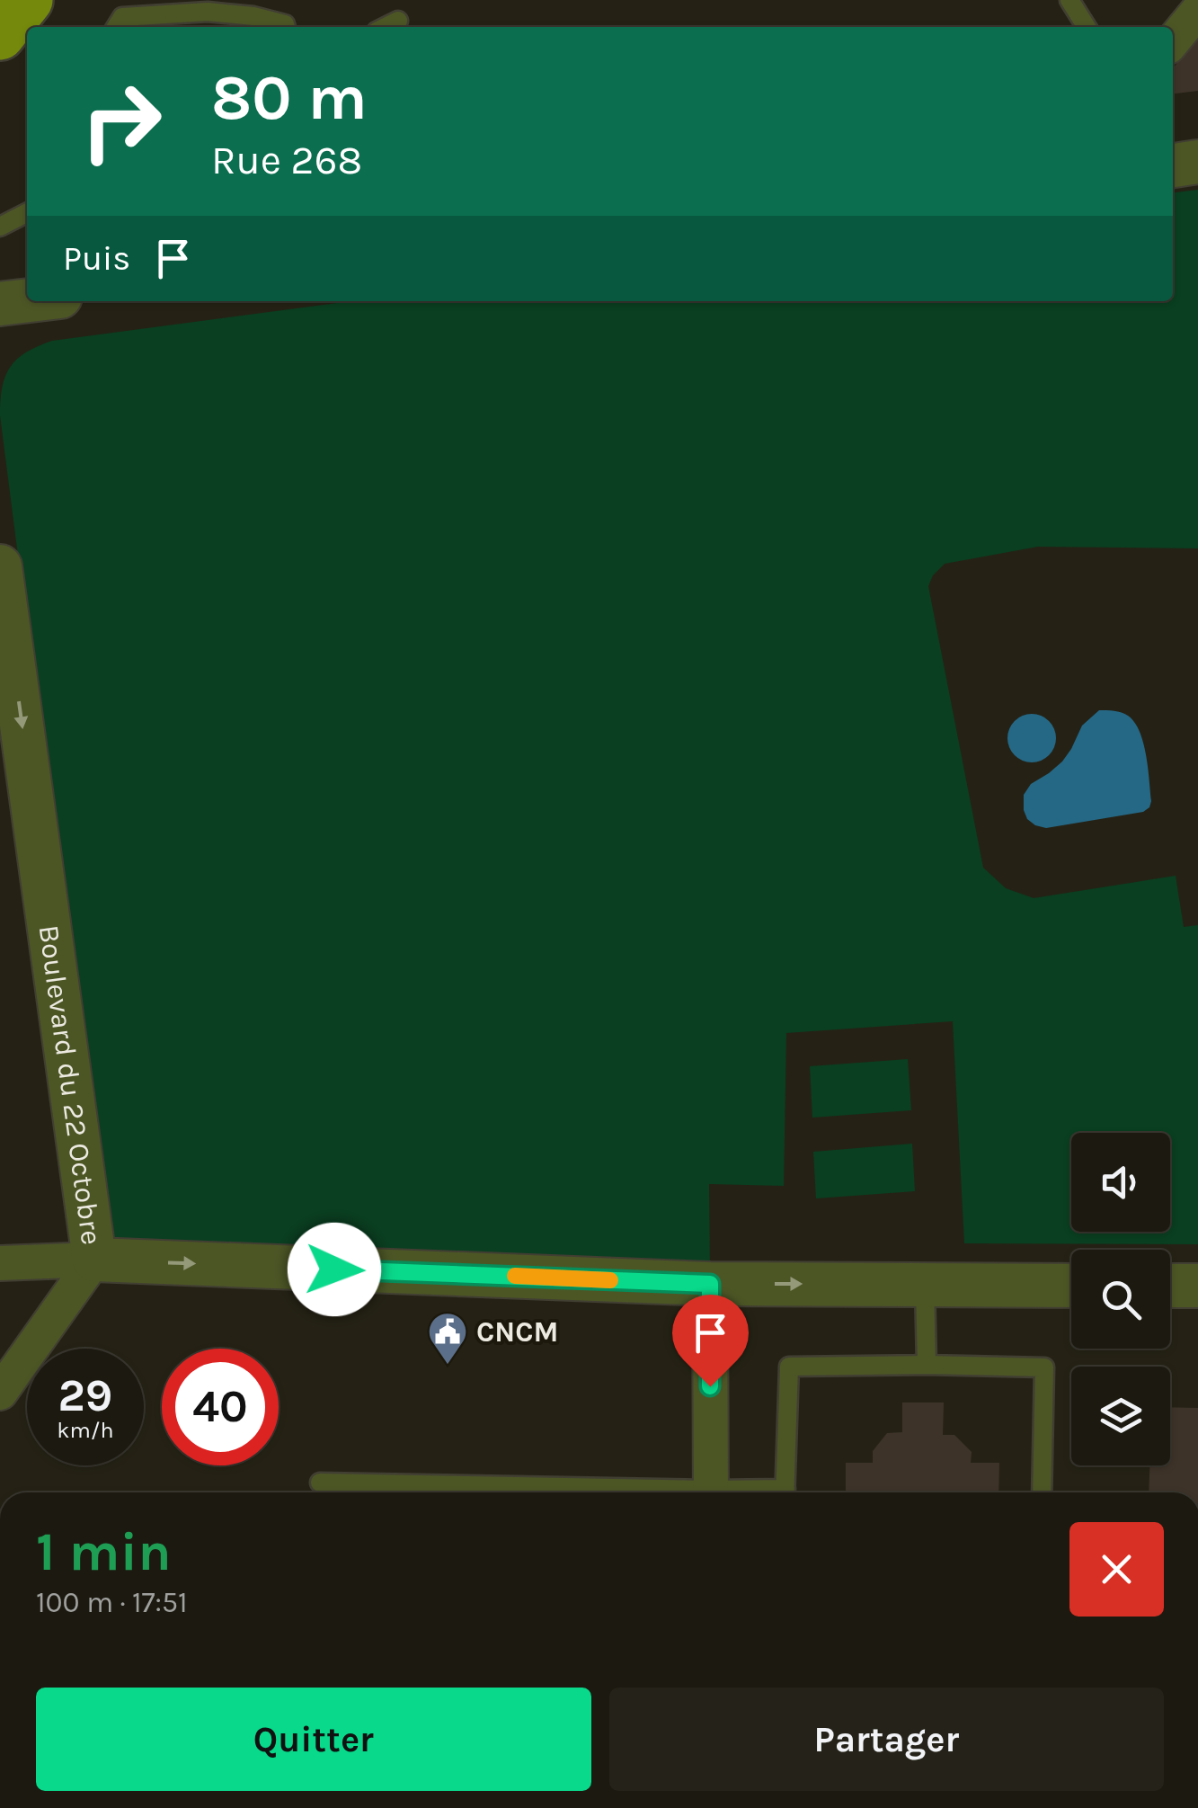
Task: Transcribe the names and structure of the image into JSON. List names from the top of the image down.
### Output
{
  "streets": {
    "street": ["Boulevard du 22 Octobre"]
  },
  "places": {
    "public building": ["CNCM"]
  },
  "page": {
    "turn": ["80 m", "Rue 268"],
    "then": "Puis",
    "speed": "29 km/h",
    "limit": "40",
    "heading": ["1 min", "100 m · 17:51"],
    "buttons": ["Quitter", "Partager"]
  }
}
